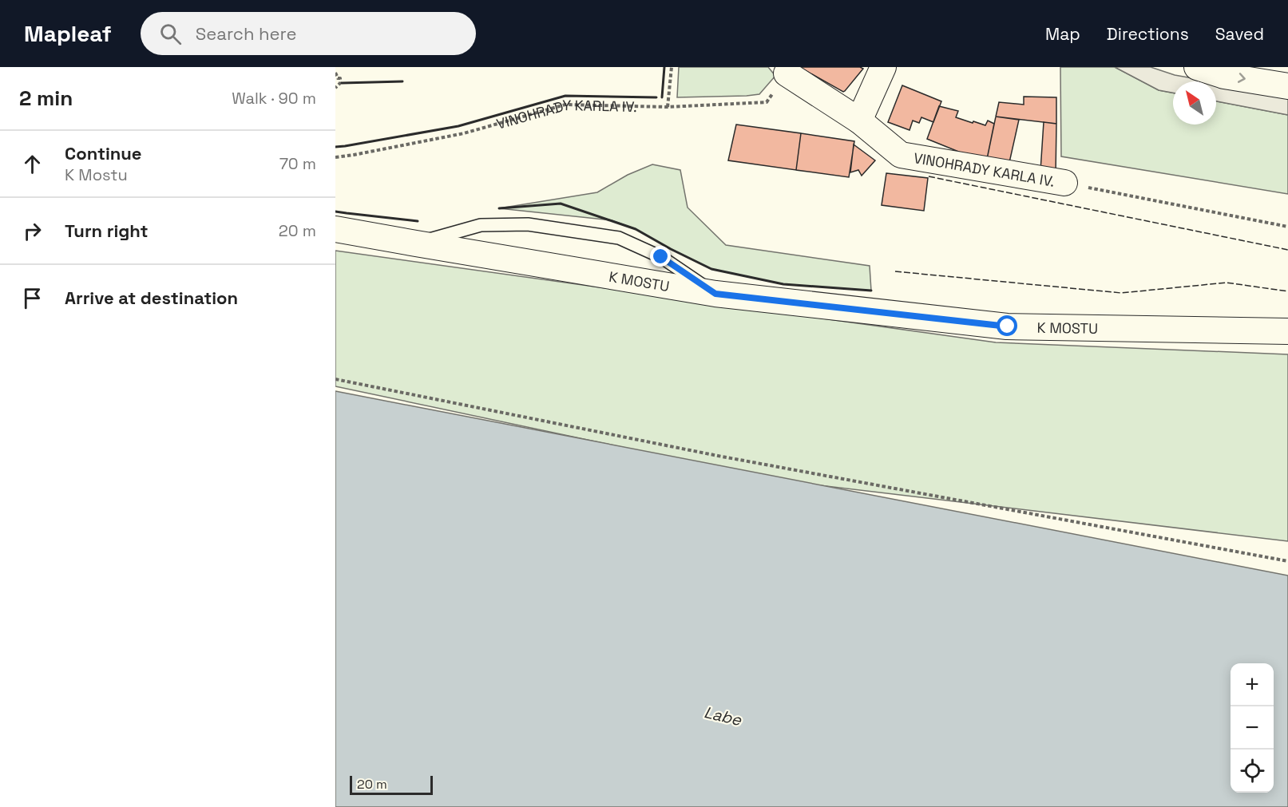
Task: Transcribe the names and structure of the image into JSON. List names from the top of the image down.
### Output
{
  "streets": {
    "street": ["VINOHRADY KARLA IV.", "K MOSTU"]
  },
  "water": ["Labe"],
  "scale_bar": "20 m",
  "north": "top left",
  "page": {
    "header": "Mapleaf",
    "search": "Search here",
    "nav": ["Map", "Directions", "Saved"],
    "heading": ["2 min", "Walk · 90 m"],
    "list": [
      ["Continue", "K Mostu", "70 m"],
      ["Turn right", "20 m"],
      "Arrive at destination"
    ],
    "map_buttons": ["+", "−"],
    "scale": "20 m"
  }
}
